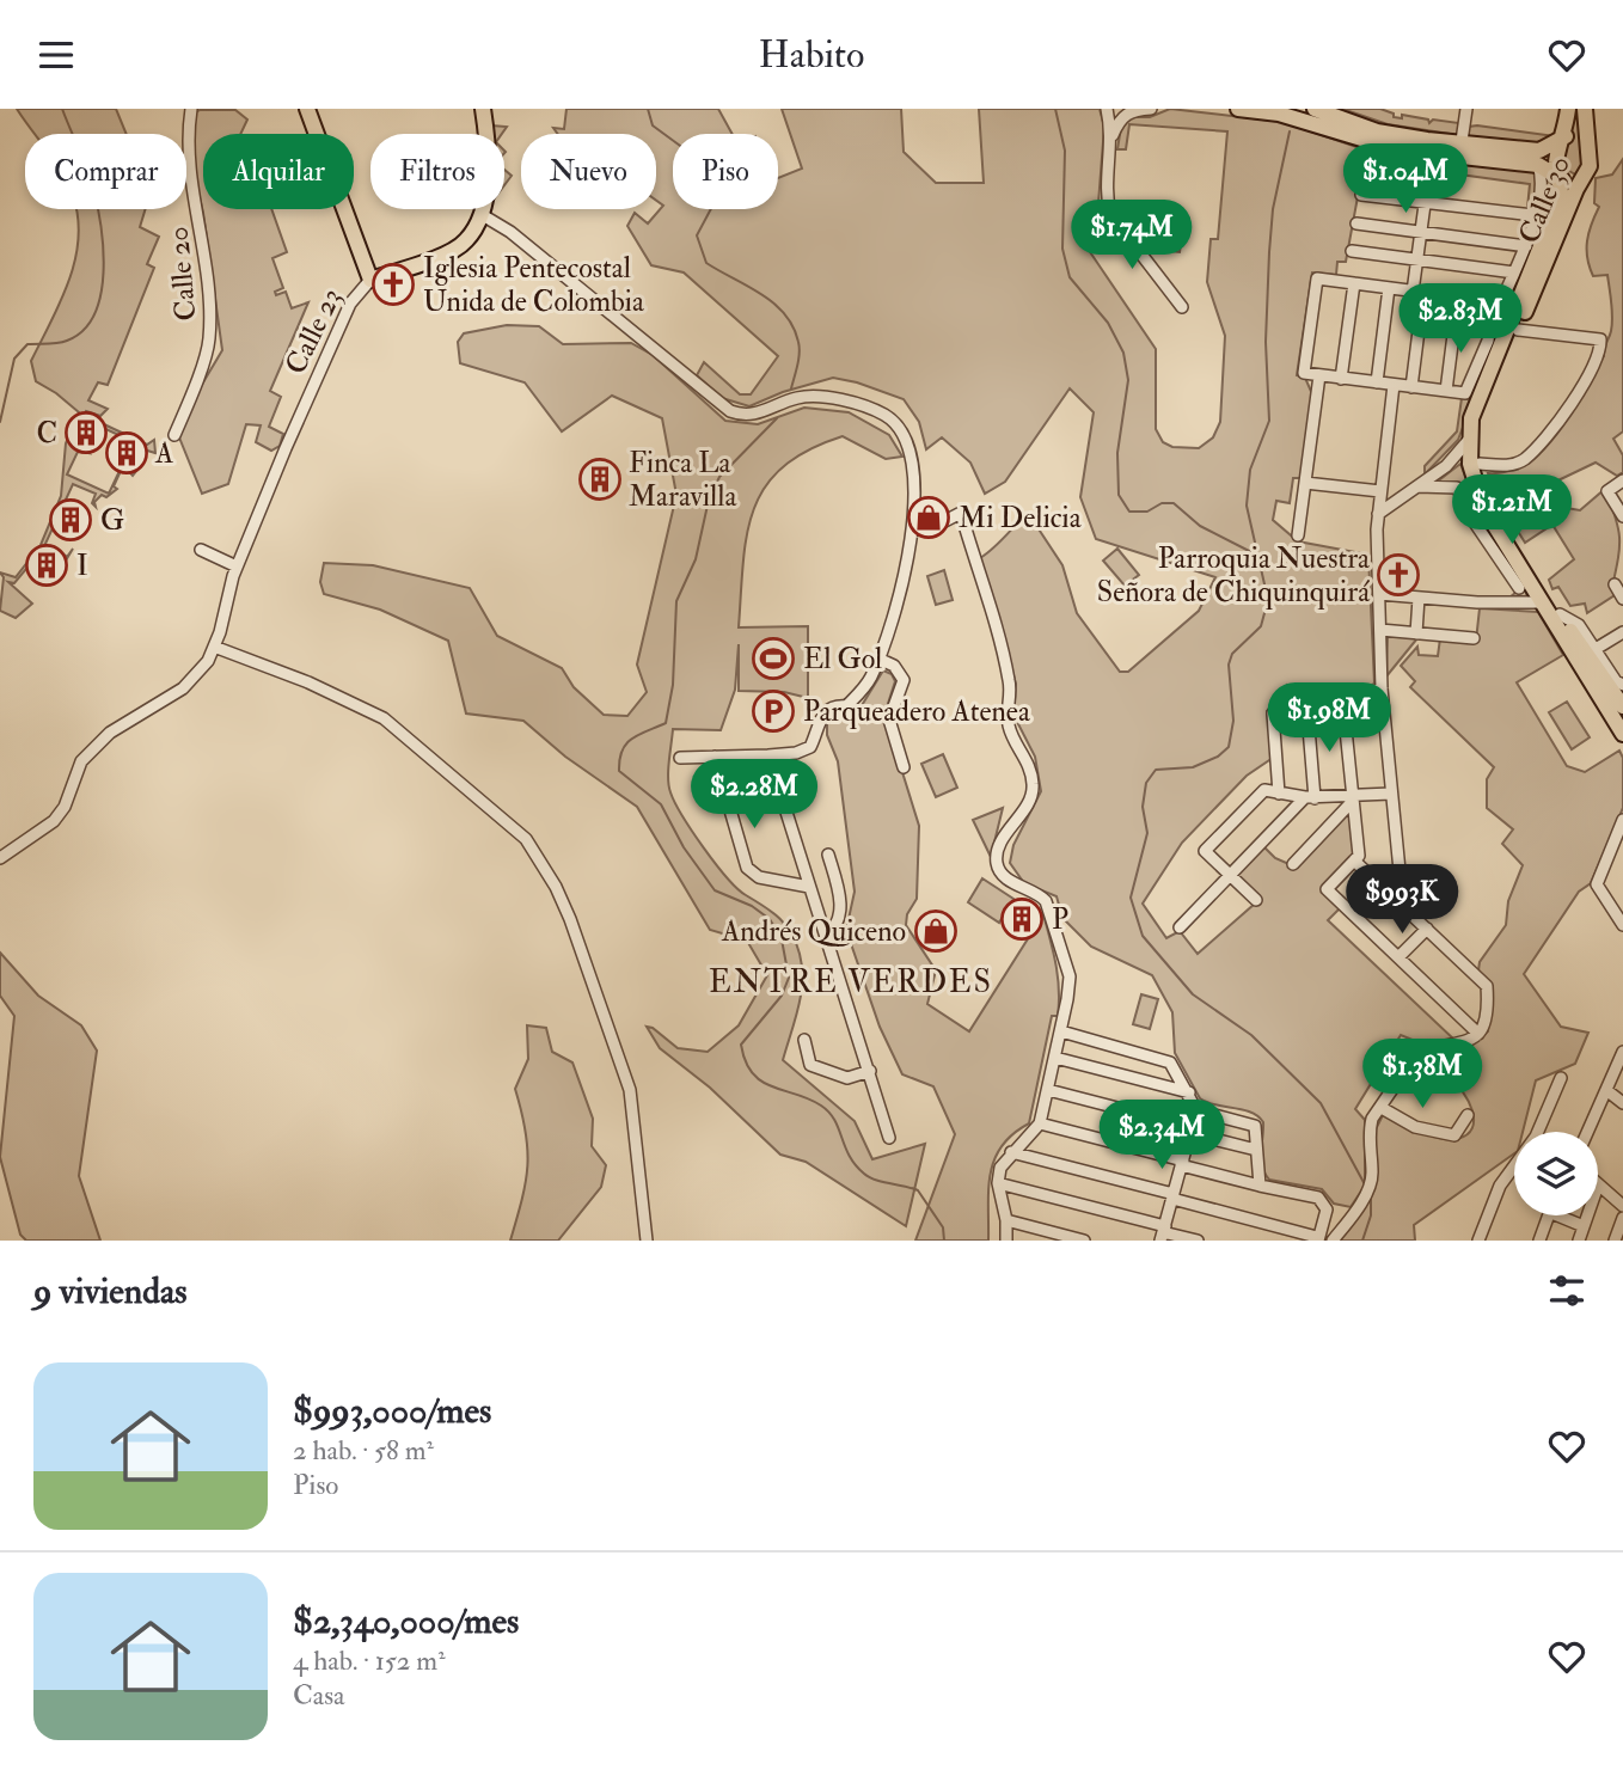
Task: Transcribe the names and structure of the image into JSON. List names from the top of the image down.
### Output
{
  "streets": {
    "main road": ["Calle 30", "Calle 23"],
    "street": ["Calle 20"]
  },
  "districts": ["ENTRE VERDES"],
  "places": {
    "church": ["Iglesia Pentecostal Unida de Colombia", "Parroquia Nuestra Señora de Chiquinquirá"],
    "building": [
      "C",
      "A",
      "Finca La Maravilla",
      "G",
      "I",
      "P"
    ],
    "shop": ["Mi Delicia", "Andrés Quiceno"],
    "sports": ["El Gol"],
    "parking": ["Parqueadero Atenea"]
  },
  "page": {
    "header": "Habito",
    "chip": [
      "Comprar",
      "Alquilar",
      "Filtros",
      "Nuevo",
      "Piso"
    ],
    "price": [
      "$1.04M",
      "$1.74M",
      "$2.83M",
      "$1.21M",
      "$1.98M",
      "$2.28M",
      "$993K",
      "$1.38M",
      "$2.34M"
    ],
    "heading": "9 viviendas",
    "list": [
      {
        "name": "$993,000/mes",
        "note": "2 hab. · 58 m² · Piso"
      },
      {
        "name": "$2,340,000/mes",
        "note": "4 hab. · 152 m² · Casa"
      }
    ]
  }
}
